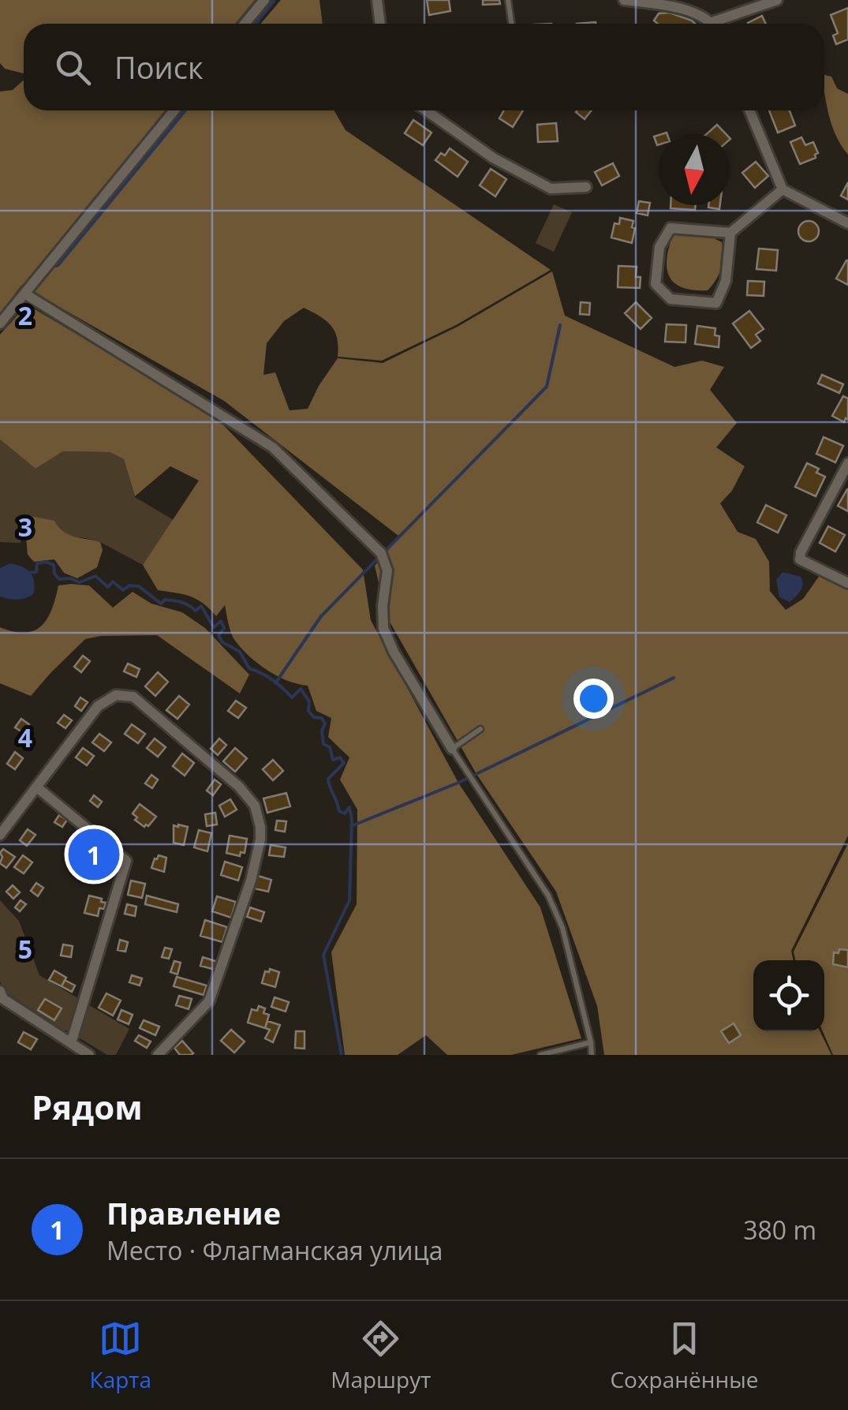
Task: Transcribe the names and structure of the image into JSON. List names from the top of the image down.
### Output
{
  "north": "bottom",
  "page": {
    "search": "Поиск",
    "pins": "1",
    "heading": "Рядом",
    "list": [
      {
        "mark": "1",
        "name": "Правление",
        "note": "Место · Флагманская улица",
        "value": "380 m"
      }
    ],
    "nav": ["Карта", "Маршрут", "Сохранённые"]
  },
  "grid": {
    "rows": [
      "2",
      "3",
      "4",
      "5"
    ]
  }
}
